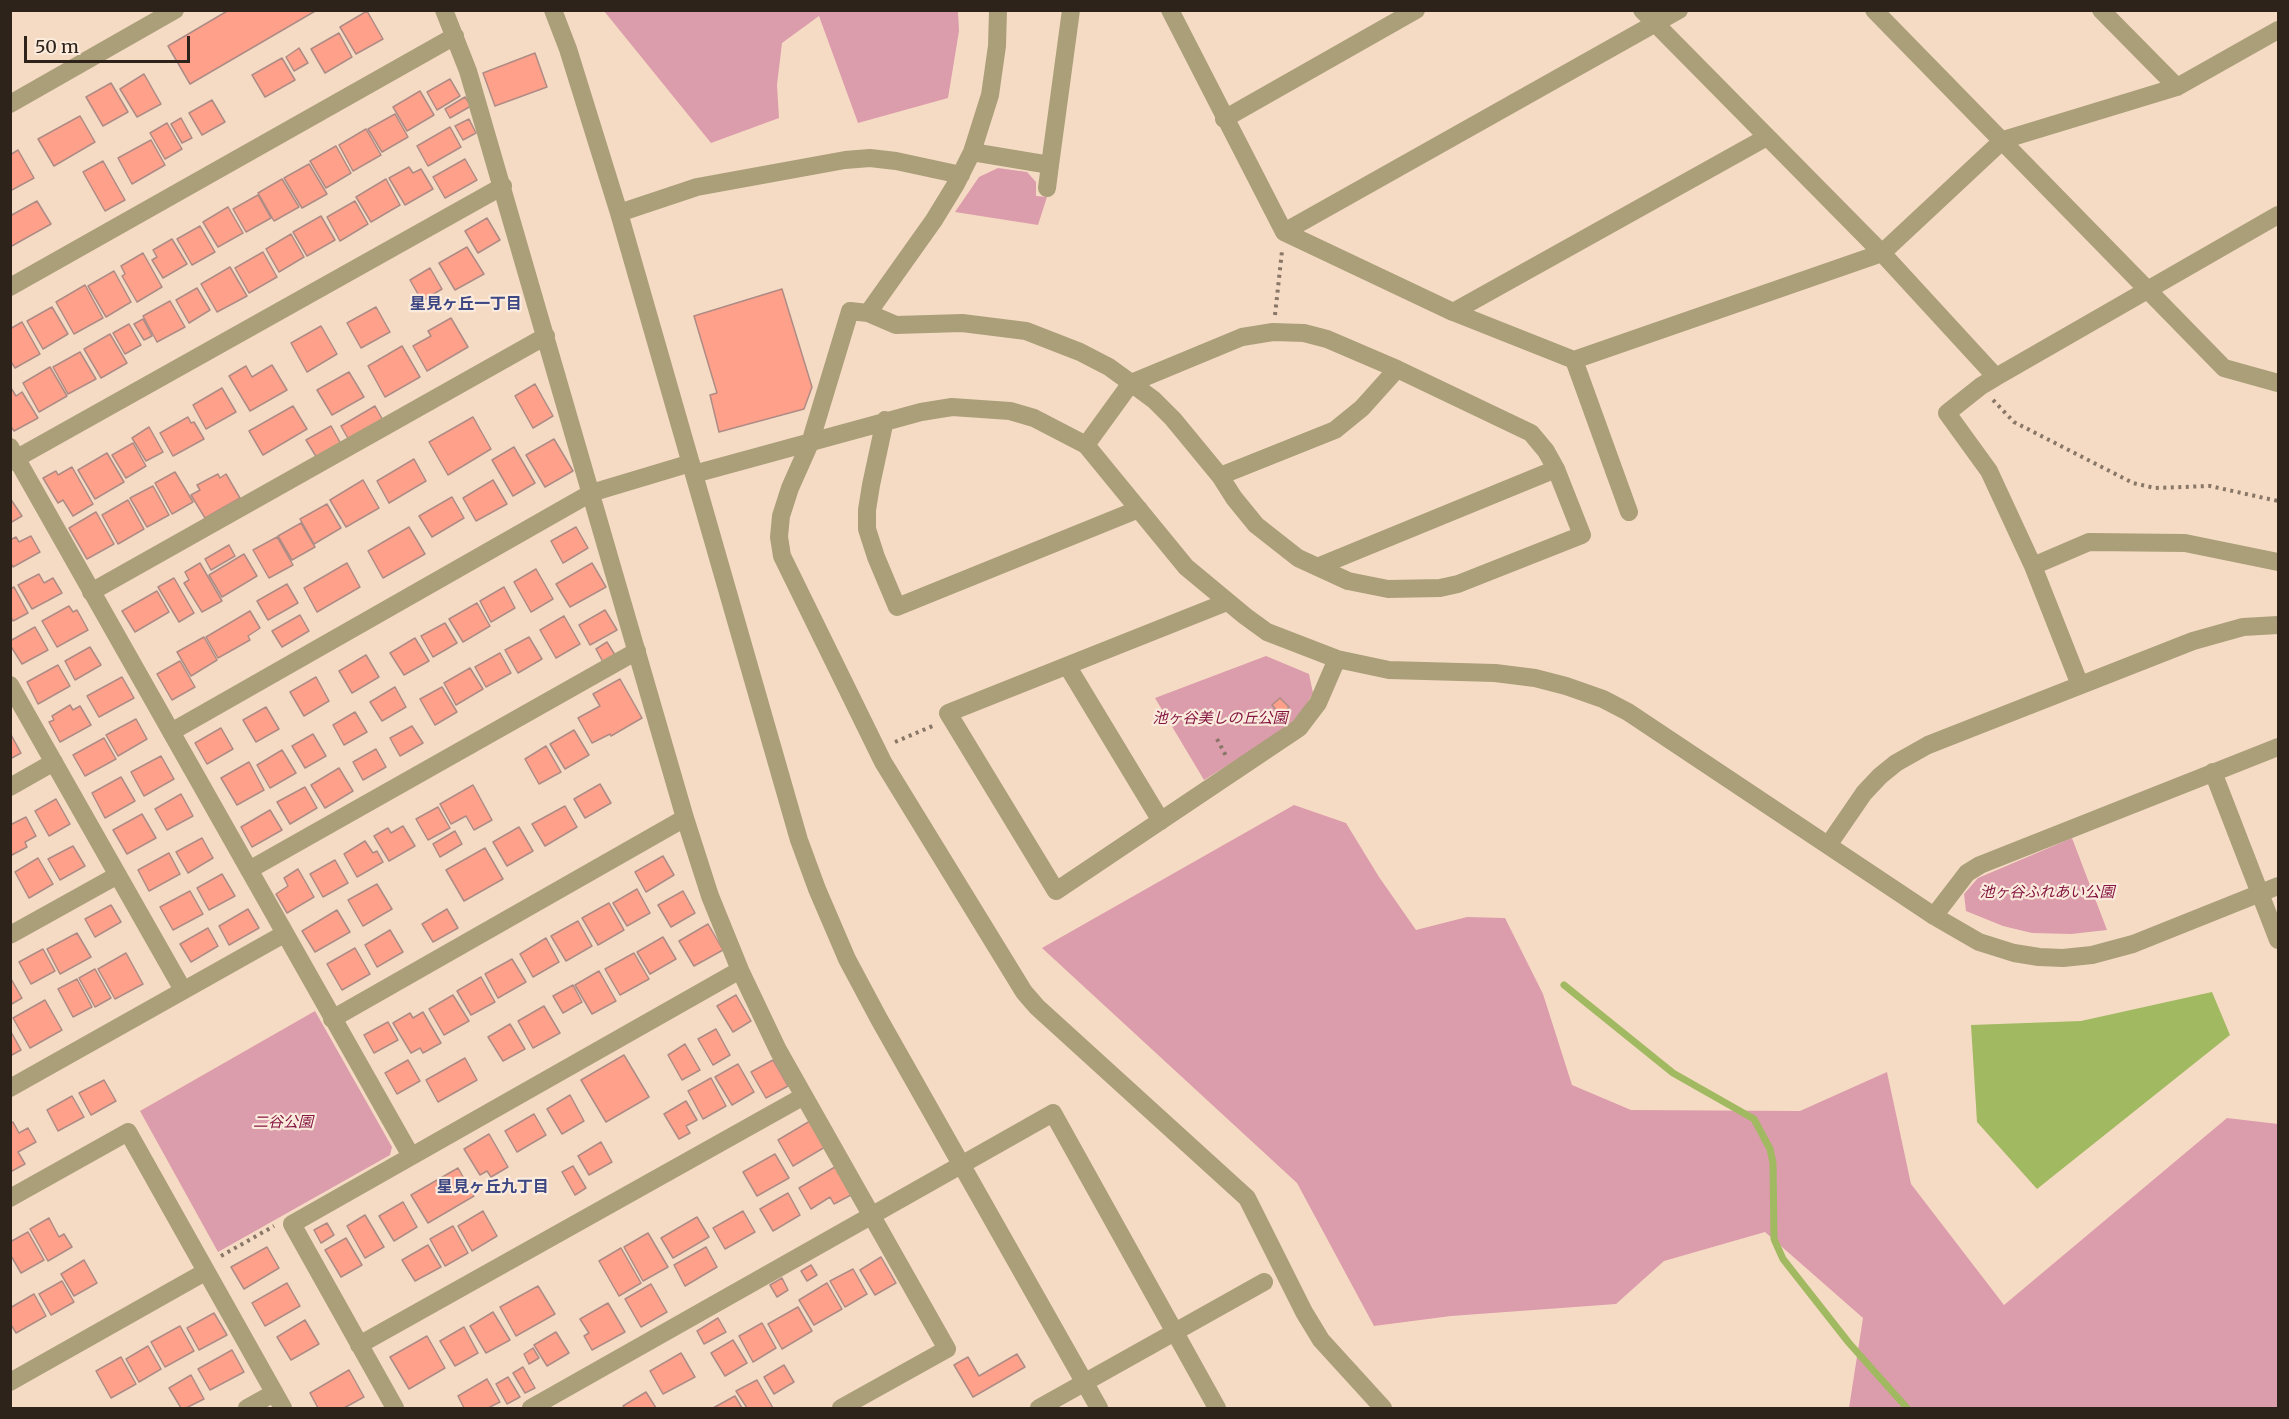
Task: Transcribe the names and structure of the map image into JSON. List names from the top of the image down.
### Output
{
  "districts": ["星見ヶ丘一丁目", "星見ヶ丘九丁目"],
  "parks": ["池ヶ谷美しの丘公園", "池ヶ谷ふれあい公園", "二谷公園"],
  "scale_bar": "50 m"
}
